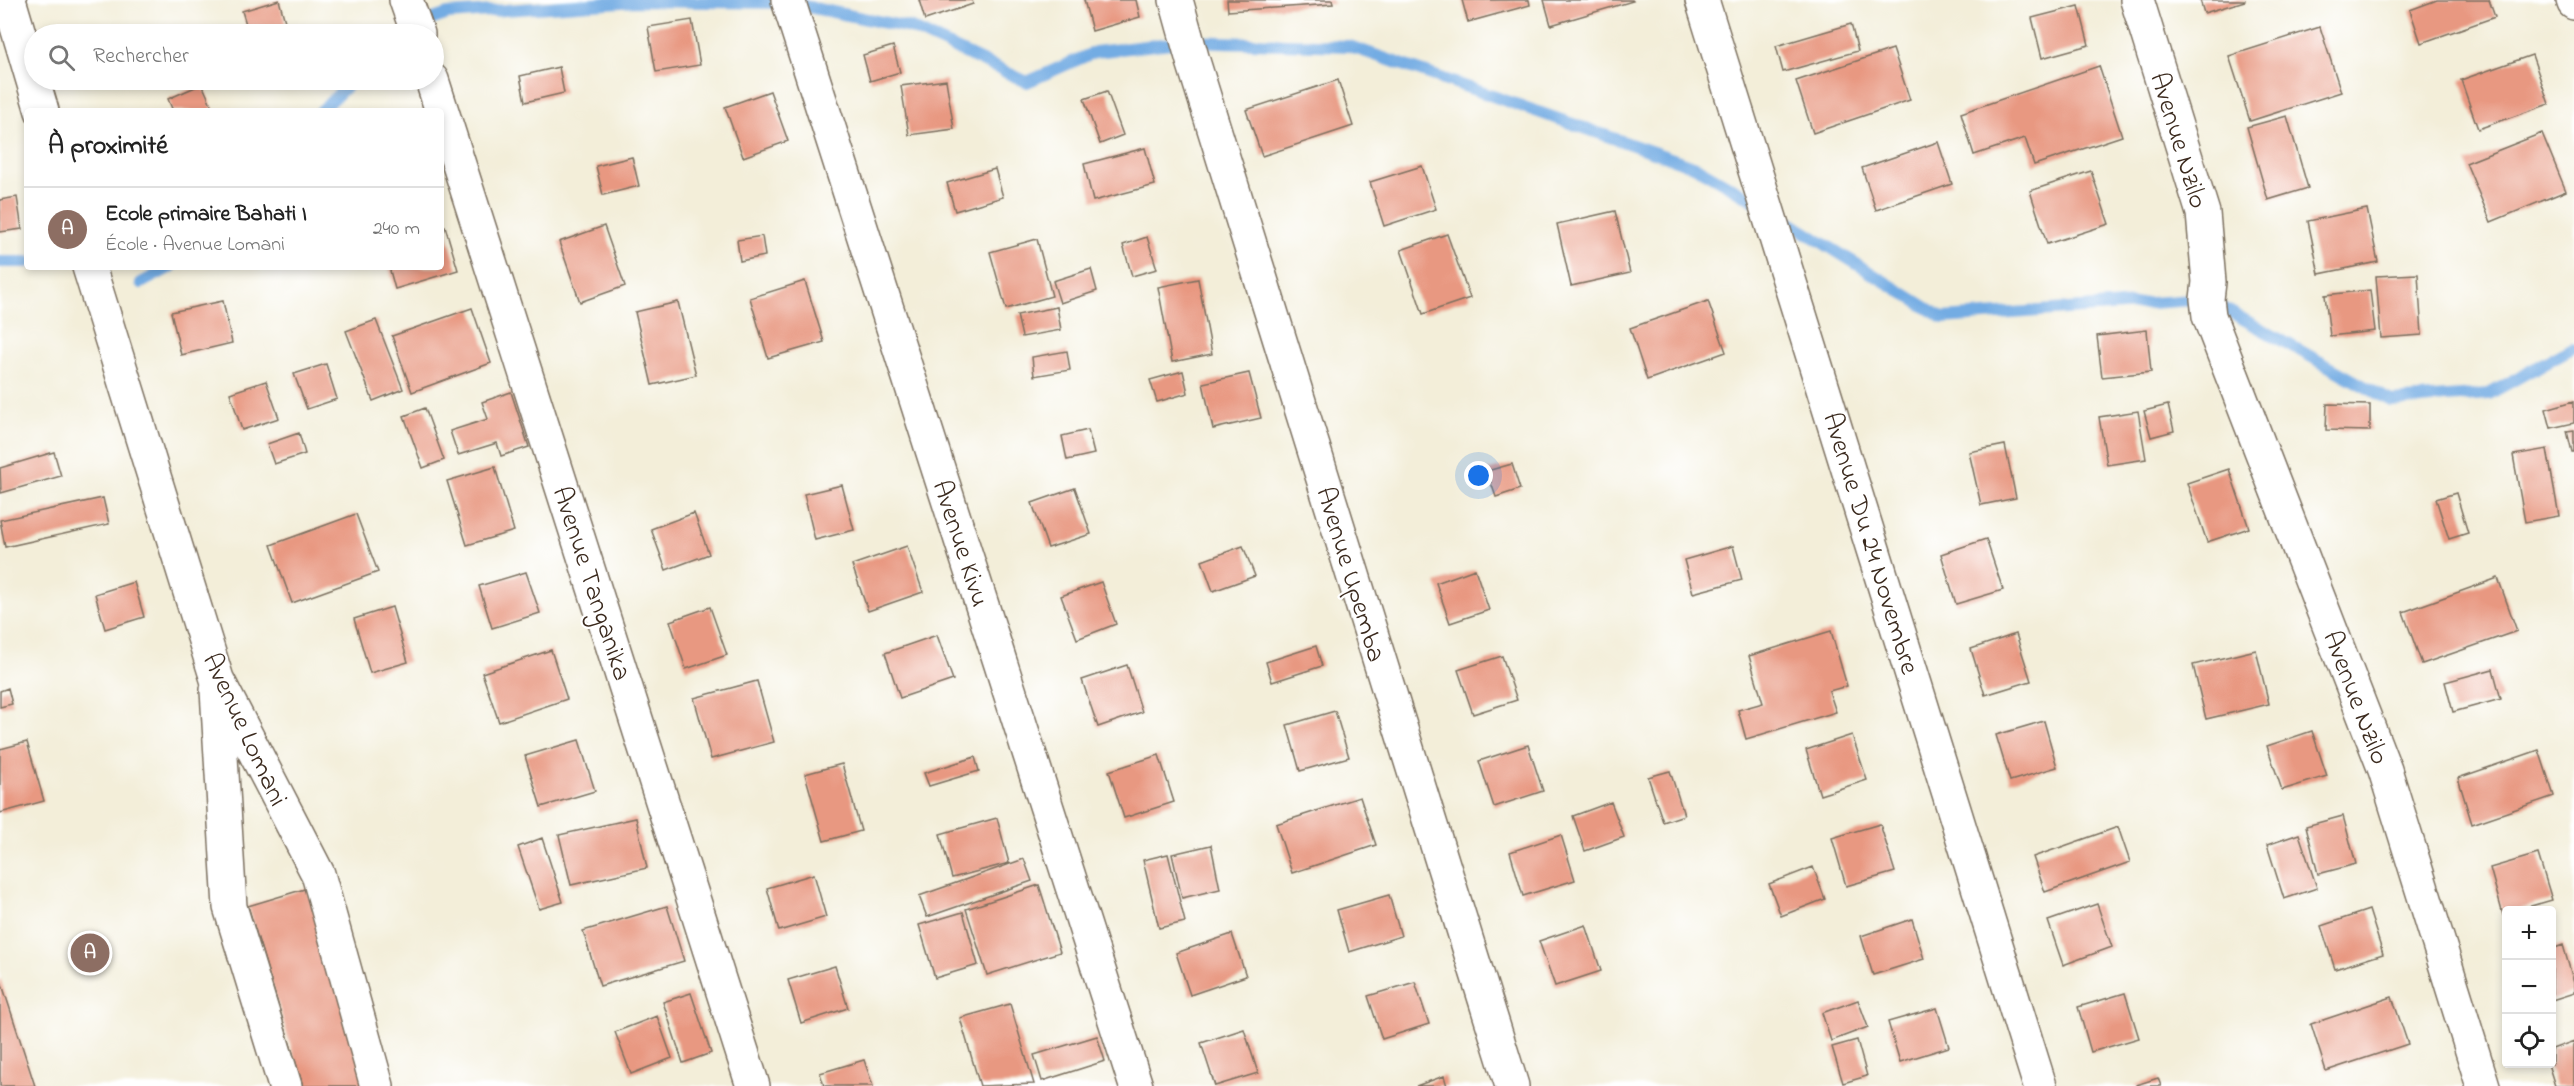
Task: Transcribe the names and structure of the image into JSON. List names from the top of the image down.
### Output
{
  "streets": {
    "street": [
      "Avenue Nzilo",
      "Avenue Kivu",
      "Avenue Du 24 Novembre",
      "Avenue Upemba",
      "Avenue Tanganika",
      "Avenue Lomani"
    ]
  },
  "page": {
    "search": "Rechercher",
    "heading": "À proximité",
    "list": [
      {
        "mark": "A",
        "name": "Ecole primaire Bahati I",
        "note": "École · Avenue Lomani",
        "value": "240 m"
      }
    ],
    "map_buttons": ["+", "−"],
    "pins": "A"
  }
}
